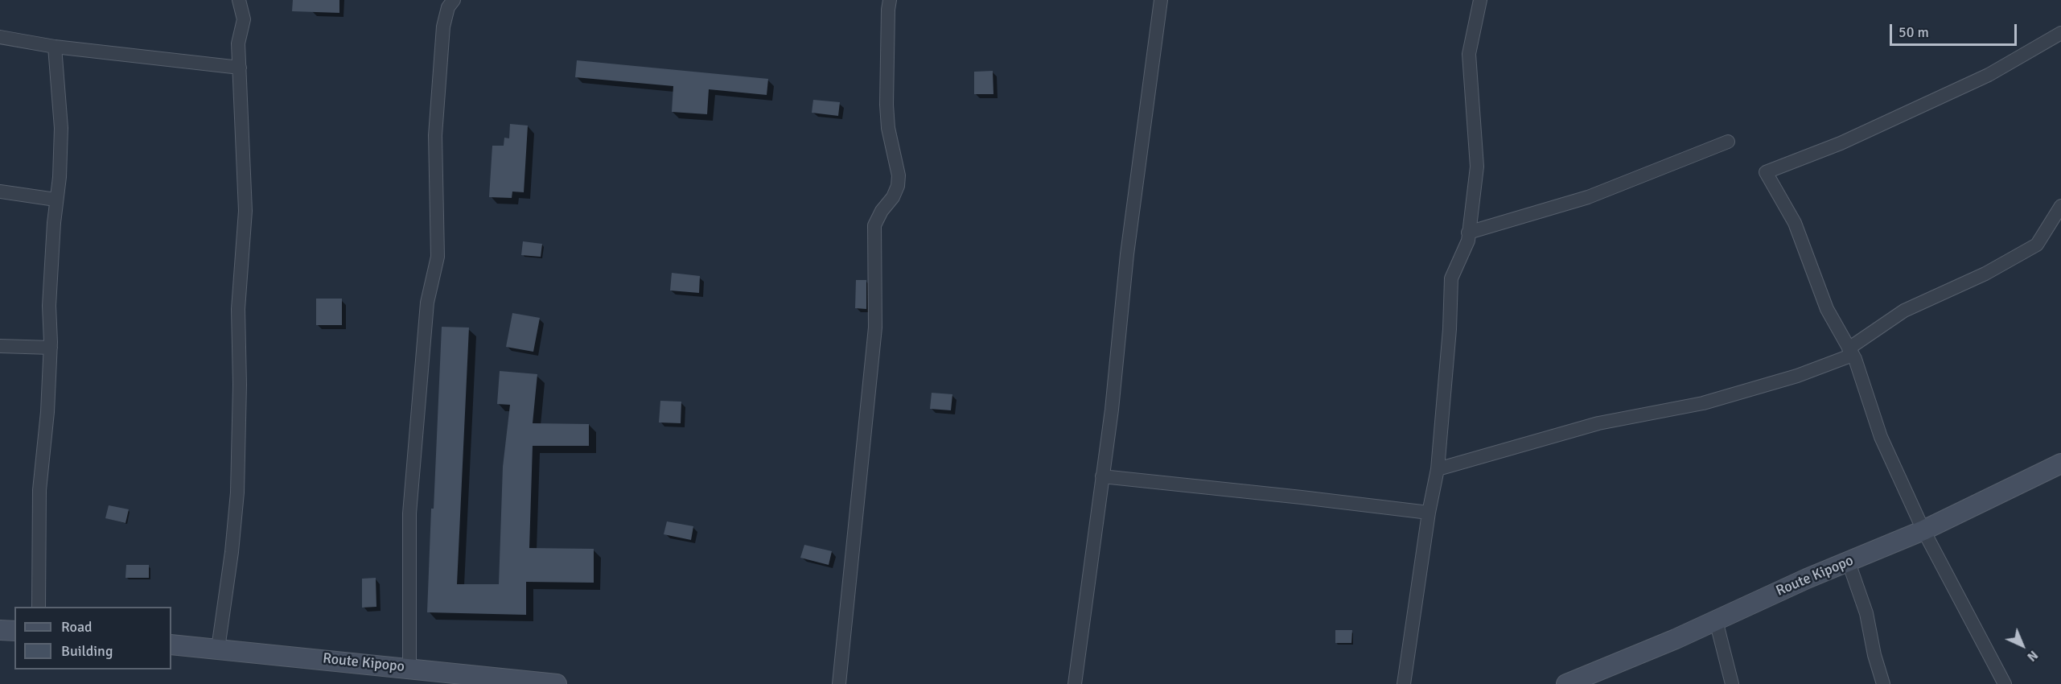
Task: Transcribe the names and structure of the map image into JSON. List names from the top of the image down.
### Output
{
  "streets": {
    "main road": ["Route Kipopo"]
  },
  "legend": ["Road", "Building"],
  "scale_bar": "50 m",
  "north": "bottom right"
}
